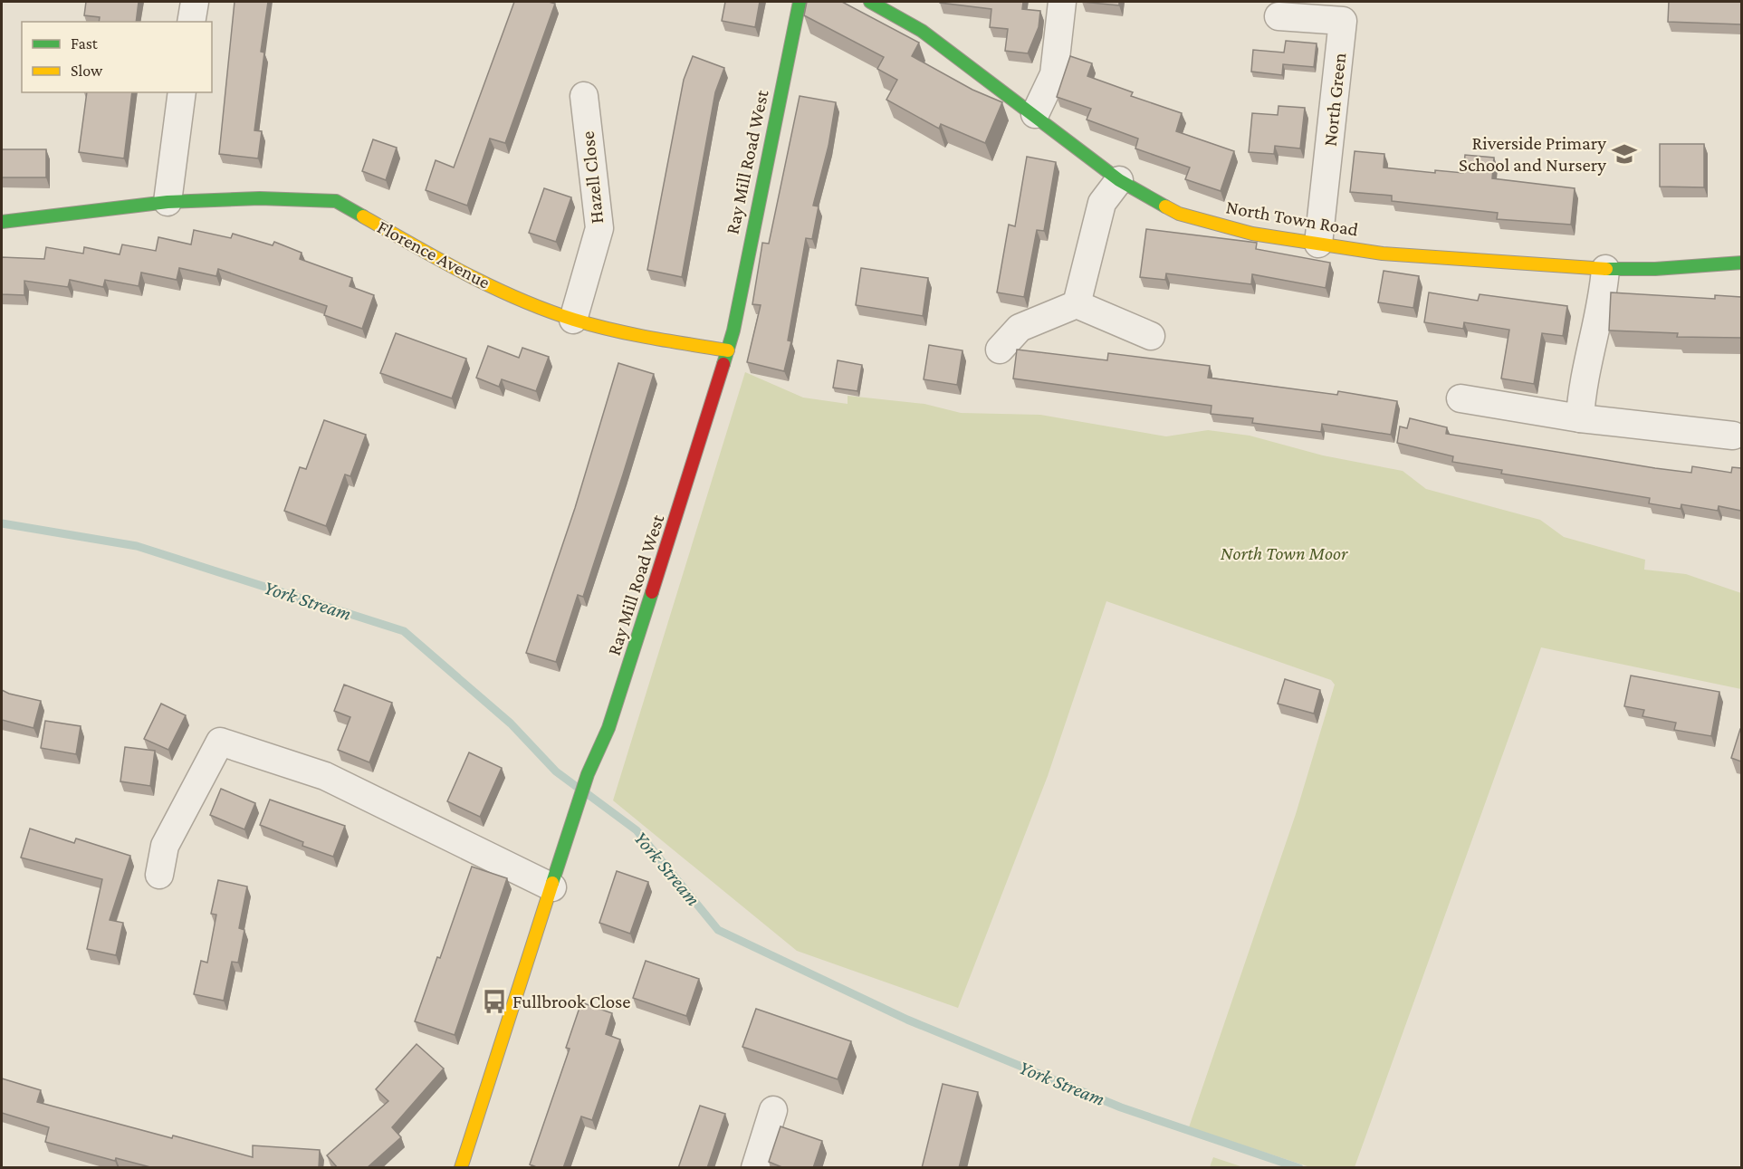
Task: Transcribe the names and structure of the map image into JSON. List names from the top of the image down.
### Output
{
  "streets": {
    "street": [
      "North Green",
      "Ray Mill Road West",
      "Hazell Close",
      "North Town Road",
      "Florence Avenue"
    ]
  },
  "crossings": [
    ["North Green", "North Town Road"],
    ["Ray Mill Road West", "Florence Avenue"],
    ["Hazell Close", "Florence Avenue"]
  ],
  "water": ["York Stream"],
  "parks": ["North Town Moor"],
  "places": {
    "school or university": ["Riverside Primary School and Nursery"],
    "bus stop": ["Fullbrook Close"]
  },
  "legend": ["Fast", "Slow"]
}
